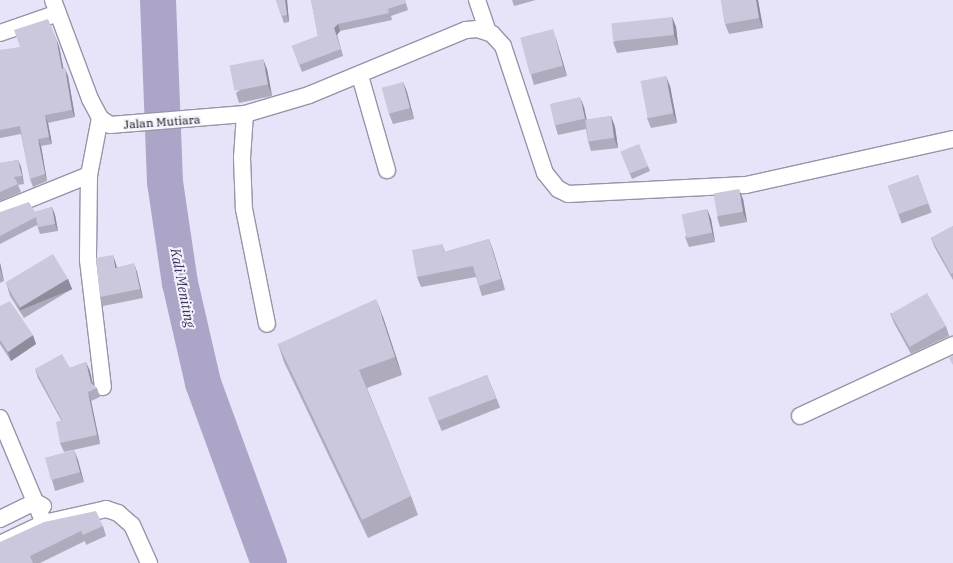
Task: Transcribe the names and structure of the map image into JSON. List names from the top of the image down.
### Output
{
  "streets": {
    "street": ["Jalan Mutiara"]
  },
  "water": ["Kali Meniting"]
}
